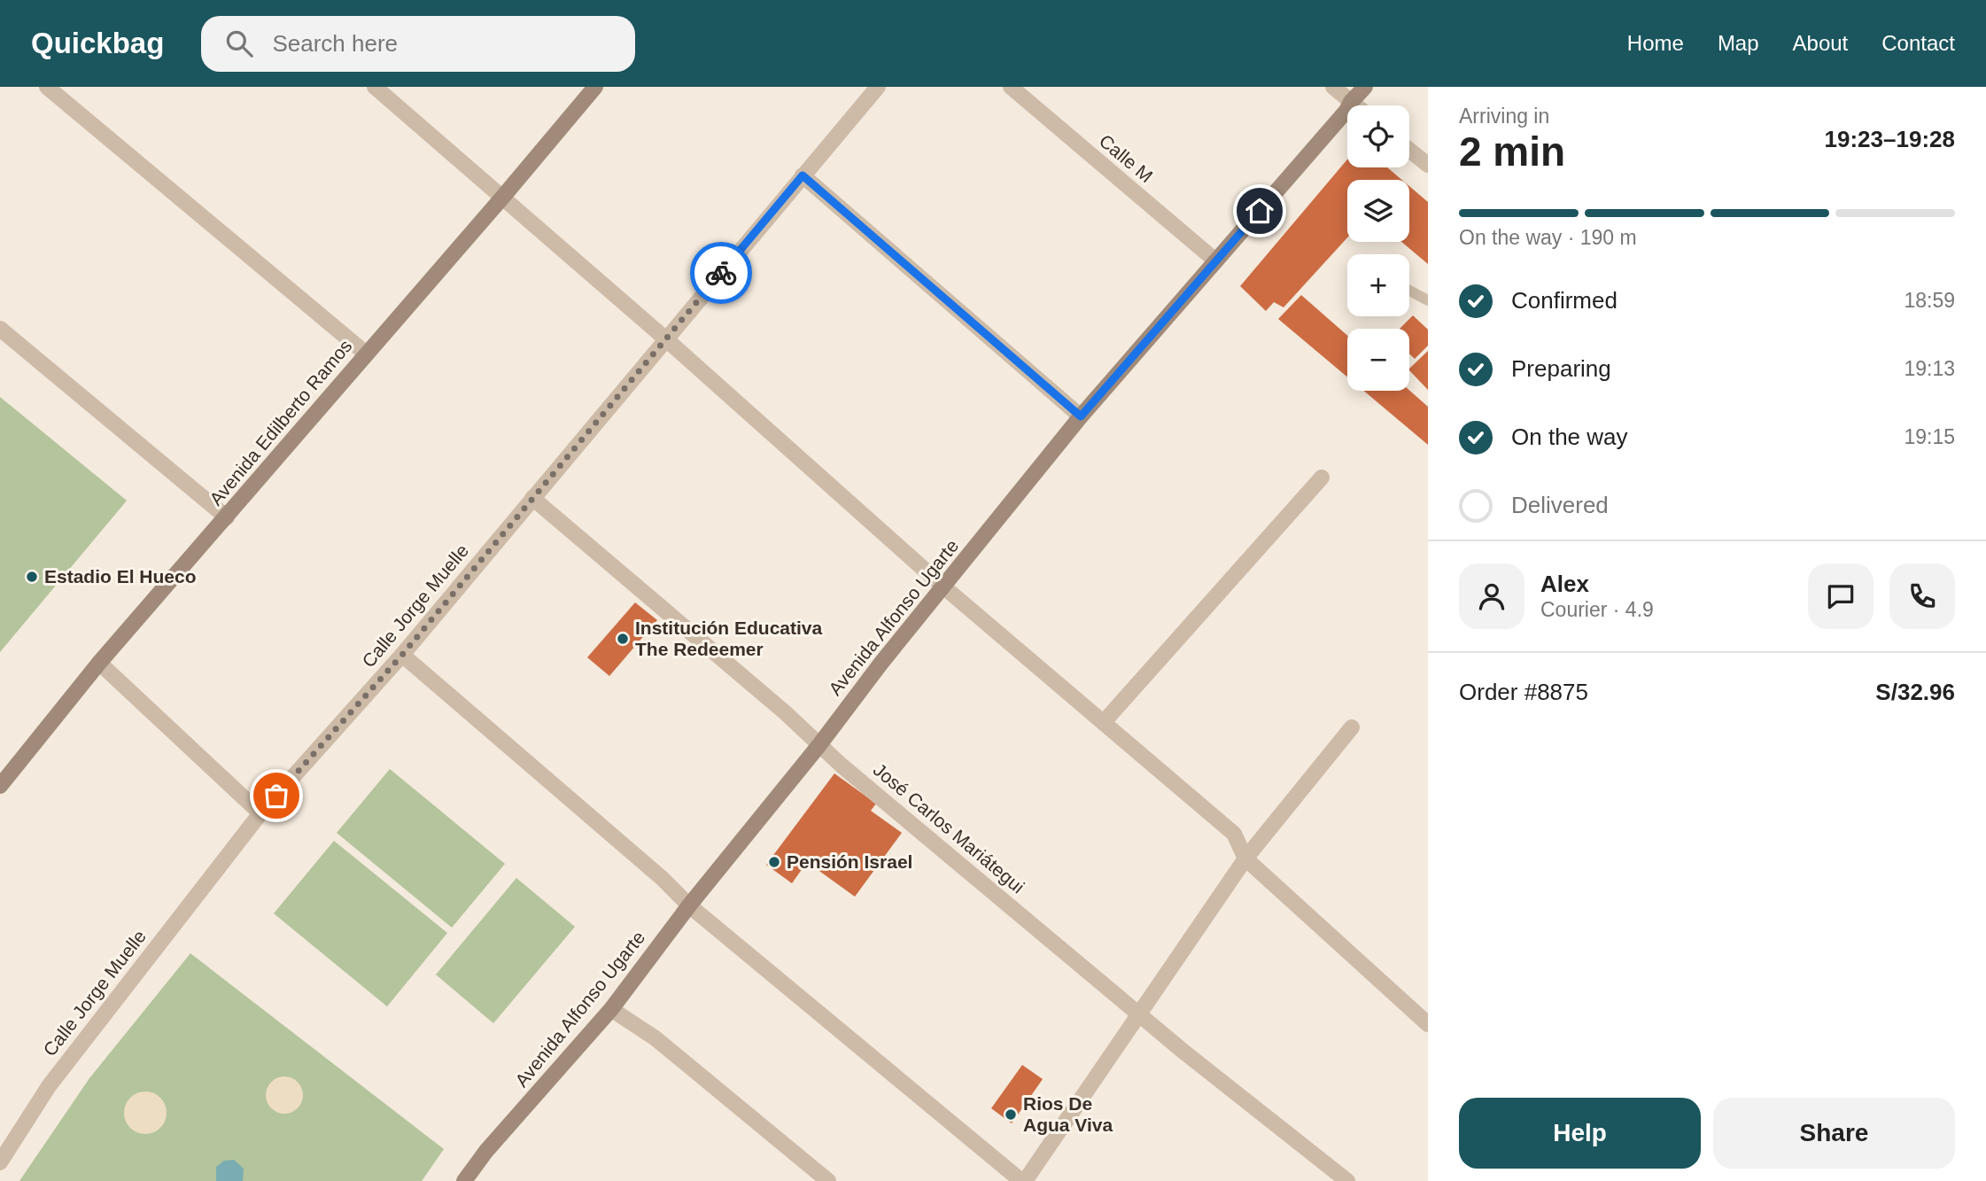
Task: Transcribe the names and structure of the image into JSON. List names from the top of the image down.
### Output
{
  "streets": {
    "street": [
      "Calle M",
      "Avenida Edilberto Ramos",
      "Calle Jorge Muelle",
      "Avenida Alfonso Ugarte",
      "José Carlos Mariátegui"
    ]
  },
  "crossings": [
    ["Calle M", "Avenida Alfonso Ugarte"],
    ["Calle Jorge Muelle", "José Carlos Mariátegui"],
    ["Avenida Alfonso Ugarte", "José Carlos Mariátegui"]
  ],
  "places": [
    "Estadio El Hueco",
    "Institución Educativa The Redeemer",
    "Pensión Israel",
    "Rios De Agua Viva"
  ],
  "page": {
    "header": "Quickbag",
    "search": "Search here",
    "nav": [
      "Home",
      "Map",
      "About",
      "Contact"
    ],
    "heading": ["2 min", "Arriving in", "19:23–19:28"],
    "panel": [
      "Alex",
      "Courier · 4.9",
      "Order #8875",
      "S/32.96"
    ],
    "map_buttons": ["+", "−"],
    "bar": "On the way · 190 m",
    "list": [
      ["Confirmed", "18:59"],
      ["Preparing", "19:13"],
      ["On the way", "19:15"],
      "Delivered"
    ],
    "buttons": ["Help", "Share"]
  }
}
